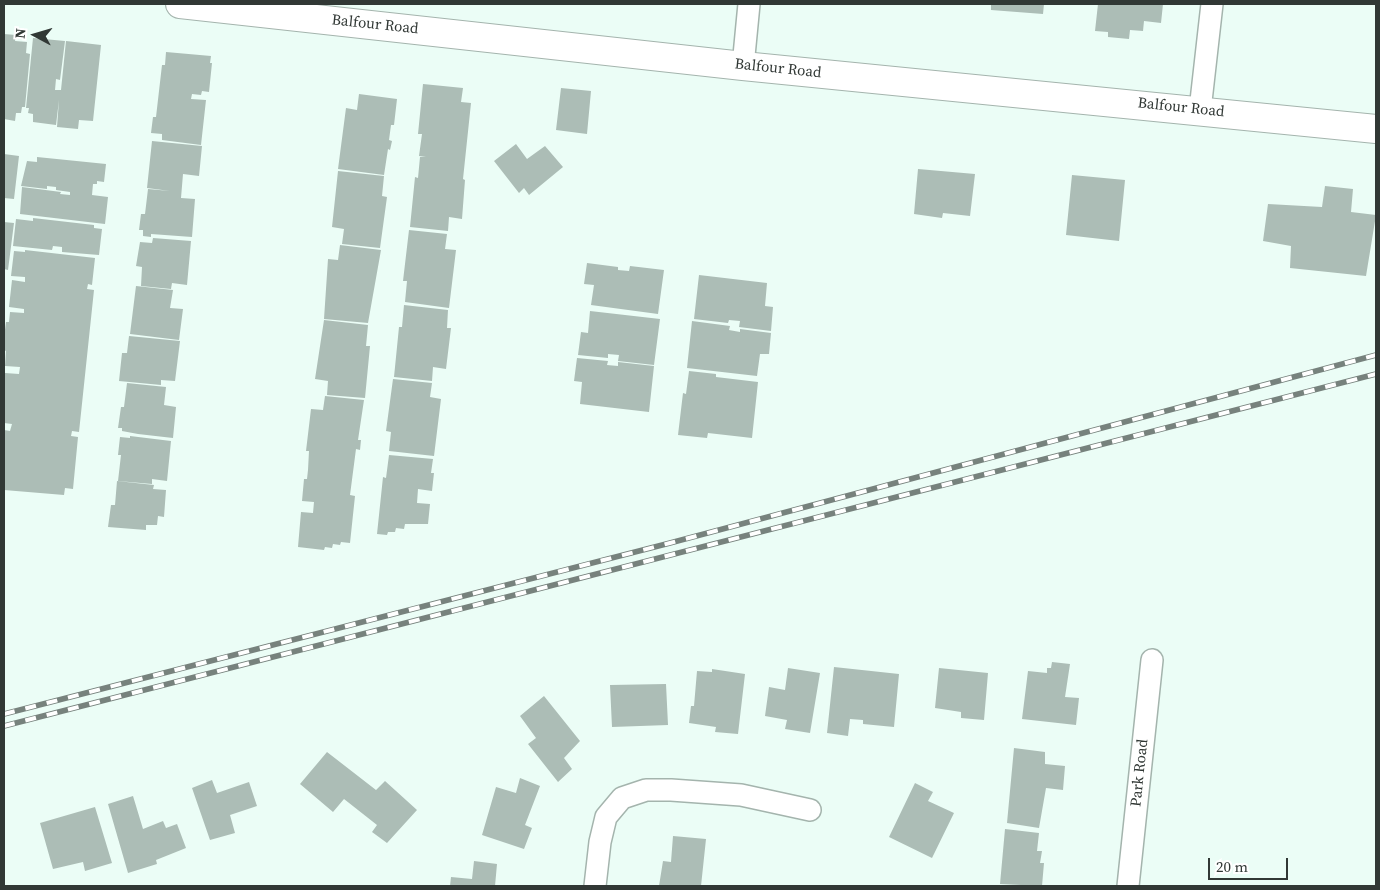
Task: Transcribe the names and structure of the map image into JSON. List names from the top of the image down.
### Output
{
  "streets": {
    "main road": ["Balfour Road"],
    "street": ["Park Road"]
  },
  "scale_bar": "20 m",
  "north": "left"
}
